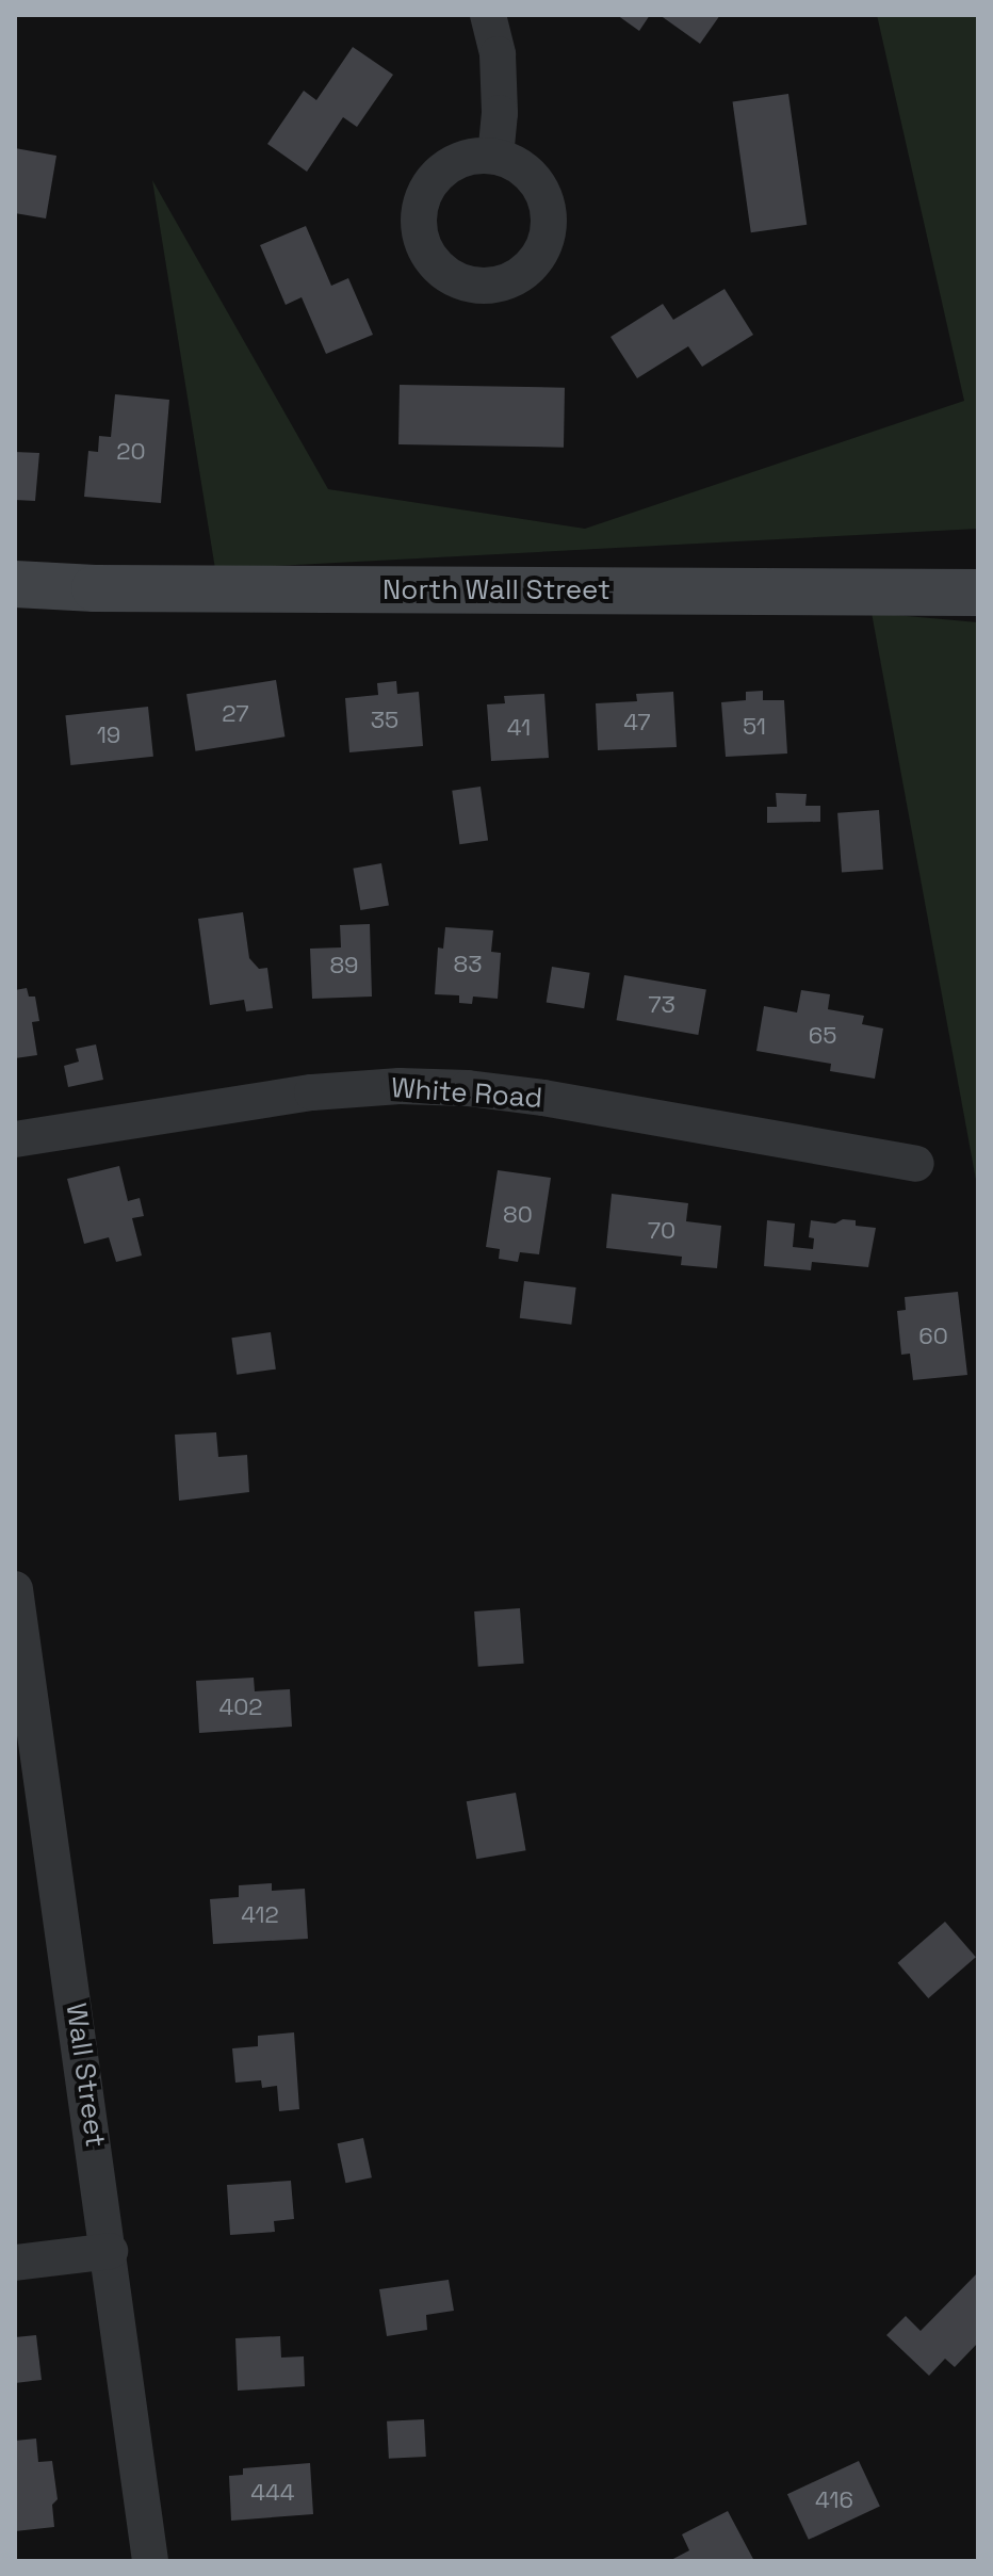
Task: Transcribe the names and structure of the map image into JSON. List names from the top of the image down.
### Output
{
  "streets": {
    "street": ["North Wall Street", "White Road", "Wall Street"]
  },
  "house_numbers": [
    "20",
    "27",
    "35",
    "47",
    "51",
    "41",
    "19",
    "83",
    "89",
    "73",
    "65",
    "80",
    "70",
    "60",
    "402",
    "412",
    "444",
    "416"
  ]
}
